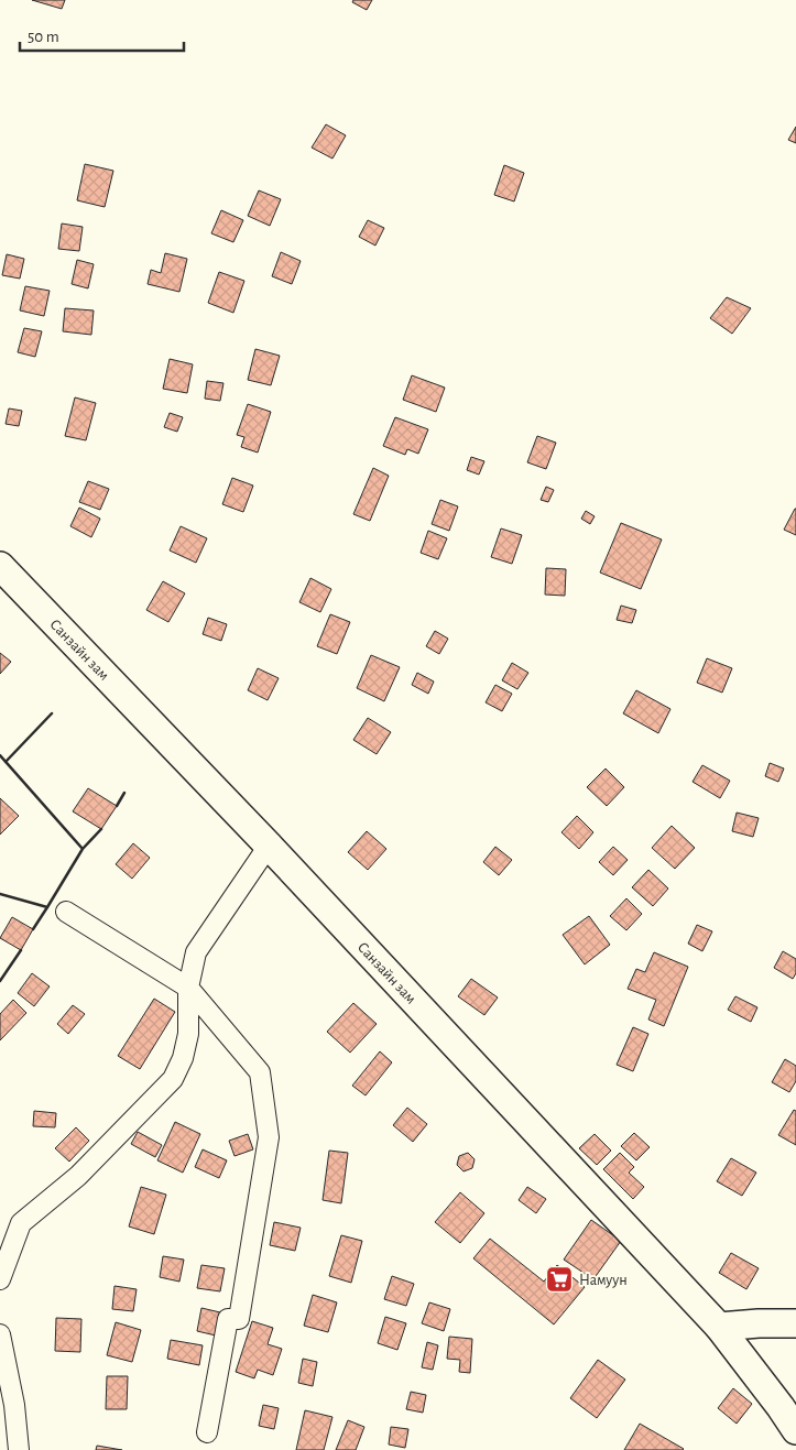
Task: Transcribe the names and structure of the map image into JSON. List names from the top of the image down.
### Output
{
  "streets": {
    "main road": ["Санзайн зам"]
  },
  "places": {
    "supermarket": ["Намуун"]
  },
  "scale_bar": "50 m"
}
